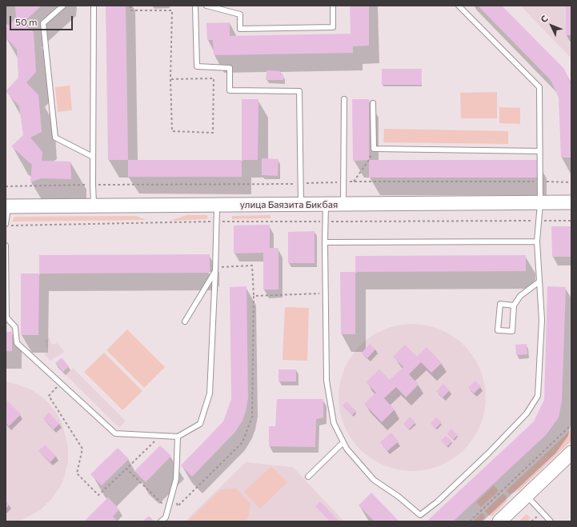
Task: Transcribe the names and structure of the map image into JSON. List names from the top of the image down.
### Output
{
  "streets": {
    "main road": ["улица Баязита Бикбая"]
  },
  "scale_bar": "50 m",
  "north": "top left"
}
